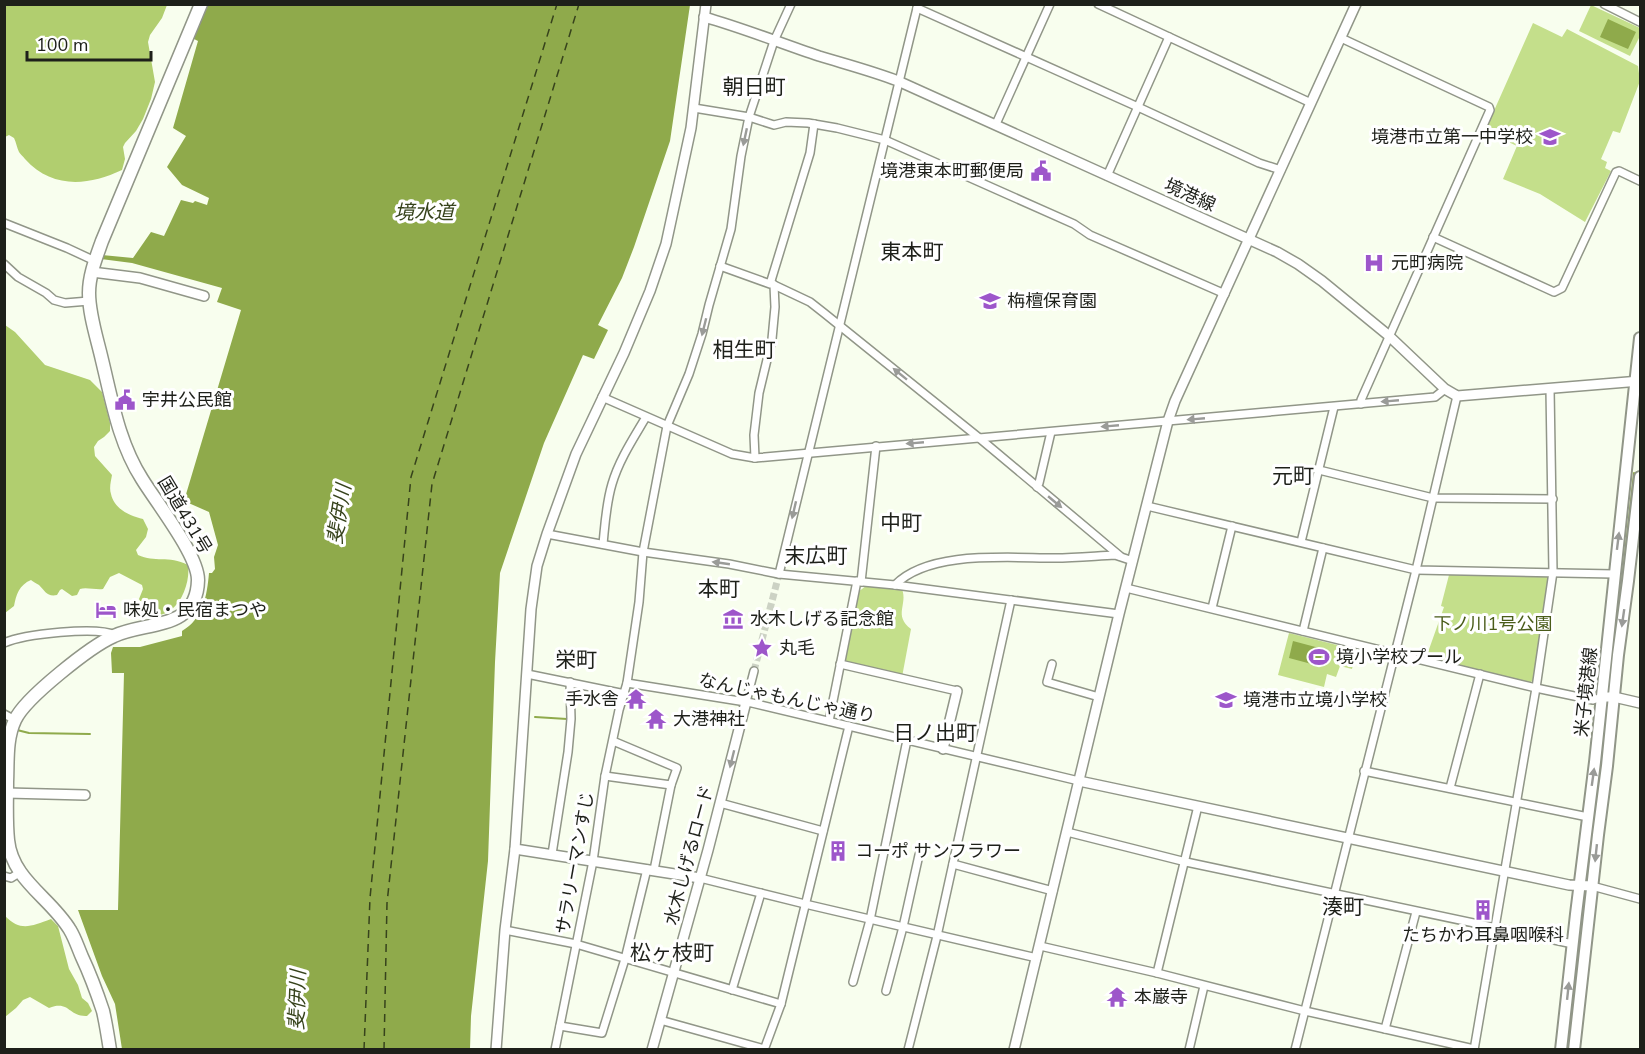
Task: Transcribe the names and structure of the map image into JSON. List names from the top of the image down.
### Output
{
  "streets": {
    "highway": ["国道431号"],
    "main road": ["米子境港線"],
    "street": [
      "境港線",
      "なんじゃもんじゃ通り",
      "水木しげるロード",
      "サラリーマンすじ"
    ]
  },
  "crossings": [
    ["境港線", "サラリーマンすじ"],
    ["なんじゃもんじゃ通り", "水木しげるロード"],
    ["なんじゃもんじゃ通り", "サラリーマンすじ"]
  ],
  "districts": [
    "朝日町",
    "東本町",
    "相生町",
    "元町",
    "中町",
    "末広町",
    "本町",
    "栄町",
    "日ノ出町",
    "湊町",
    "松ヶ枝町"
  ],
  "water": ["境水道", "斐伊川"],
  "parks": ["下ノ川1号公園"],
  "places": {
    "school or university": ["境港市立第一中学校", "栴檀保育園", "境港市立境小学校"],
    "public building": ["境港東本町郵便局", "宇井公民館"],
    "hospital": ["元町病院"],
    "hotel": ["味処・民宿まつや"],
    "museum": ["水木しげる記念館"],
    "place": ["丸毛"],
    "sports": ["境小学校プール"],
    "temple": ["手水舎", "大港神社", "本巌寺"],
    "building": ["コーポ サンフラワー", "たちかわ耳鼻咽喉科"]
  },
  "scale_bar": "100 m"
}
